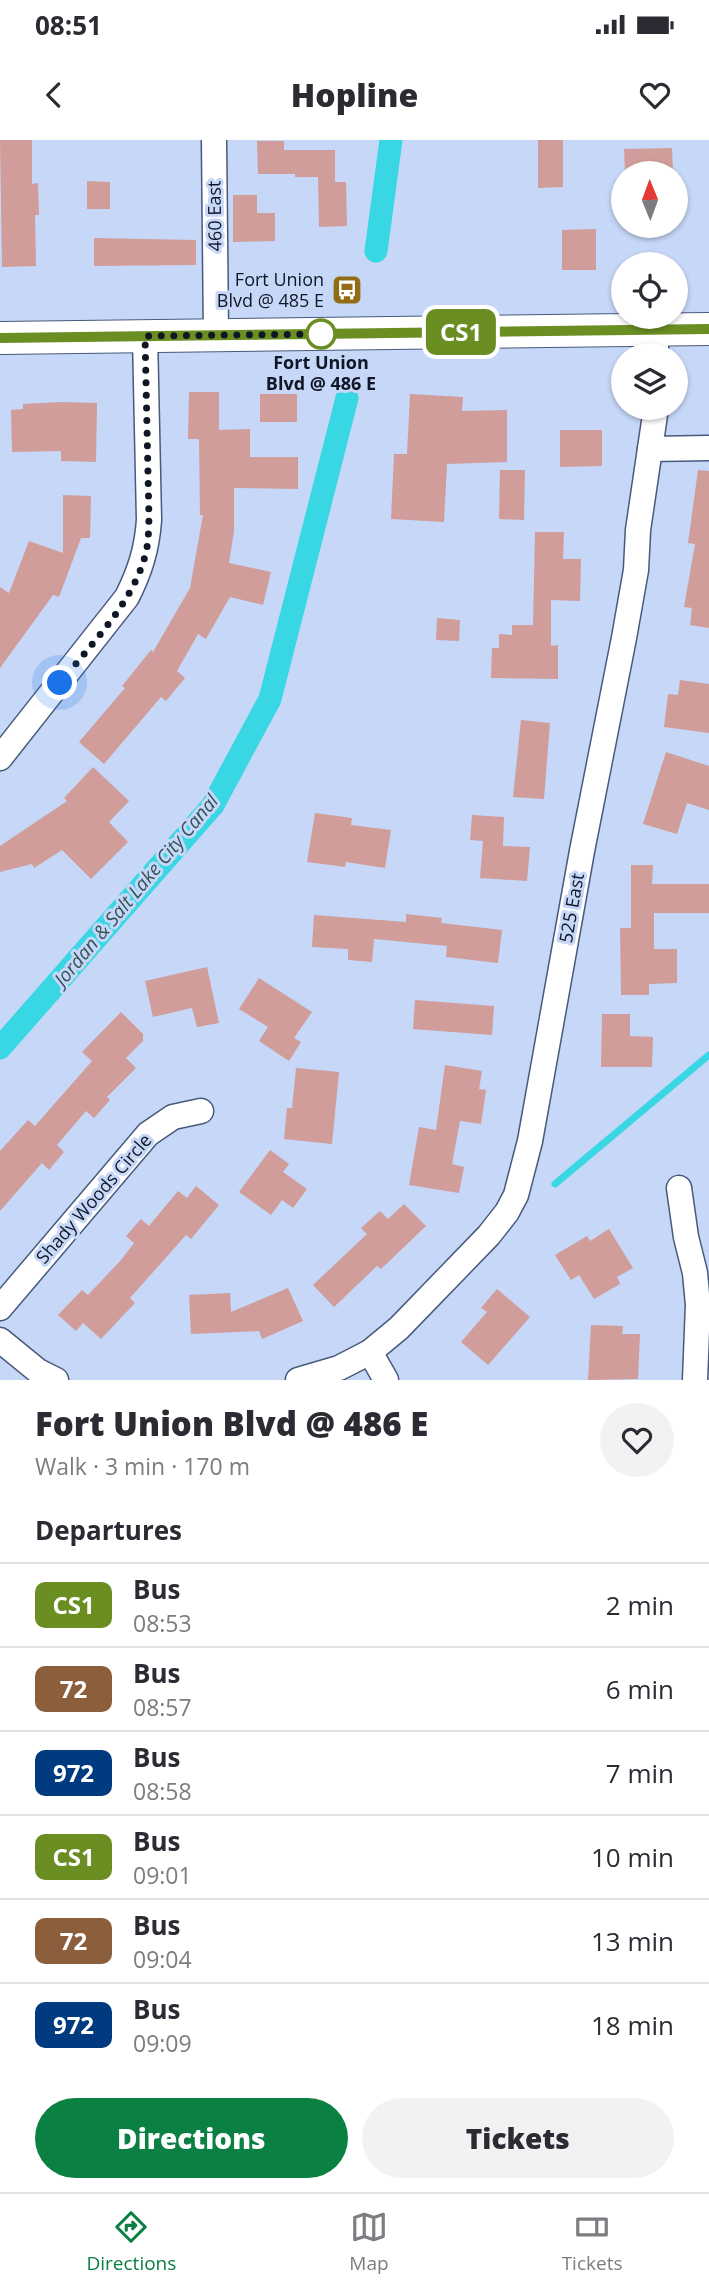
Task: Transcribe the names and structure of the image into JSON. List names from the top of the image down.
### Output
{
  "streets": {
    "street": ["460 East", "525 East", "Shady Woods Circle"]
  },
  "water": ["Jordan & Salt Lake City Canal"],
  "places": {
    "bus stop": ["Fort Union Blvd @ 485 E"],
    "other": ["Fort Union Blvd @ 486 E"]
  },
  "lines": ["bus line CS1"],
  "north": "top",
  "page": {
    "status": "08:51",
    "header": "Hopline",
    "on_map": "CS1",
    "heading": [
      ["Fort Union Blvd @ 486 E", "Walk · 3 min · 170 m"],
      "Departures"
    ],
    "list": [
      {
        "mark": "CS1",
        "name": "Bus",
        "note": "08:53",
        "value": "2 min"
      },
      {
        "mark": "72",
        "name": "Bus",
        "note": "08:57",
        "value": "6 min"
      },
      {
        "mark": "972",
        "name": "Bus",
        "note": "08:58",
        "value": "7 min"
      },
      {
        "mark": "CS1",
        "name": "Bus",
        "note": "09:01",
        "value": "10 min"
      },
      {
        "mark": "72",
        "name": "Bus",
        "note": "09:04",
        "value": "13 min"
      },
      {
        "mark": "972",
        "name": "Bus",
        "note": "09:09",
        "value": "18 min"
      }
    ],
    "buttons": ["Directions", "Tickets"],
    "tabs": ["Directions", "Map", "Tickets"]
  }
}
